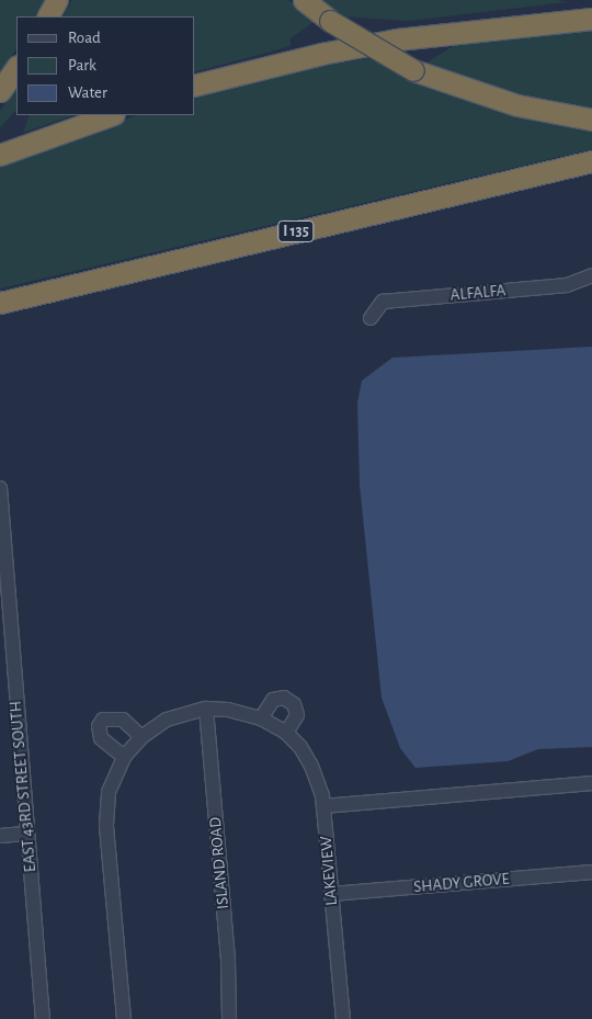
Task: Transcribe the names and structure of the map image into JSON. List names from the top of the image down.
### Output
{
  "streets": {
    "highway": ["I 135"],
    "street": [
      "ALFALFA",
      "EAST 43RD STREET SOUTH",
      "ISLAND ROAD",
      "LAKEVIEW",
      "SHADY GROVE"
    ]
  },
  "crossings": [
    ["ISLAND ROAD", "LAKEVIEW"],
    ["LAKEVIEW", "SHADY GROVE"]
  ],
  "legend": ["Road", "Park", "Water"]
}
